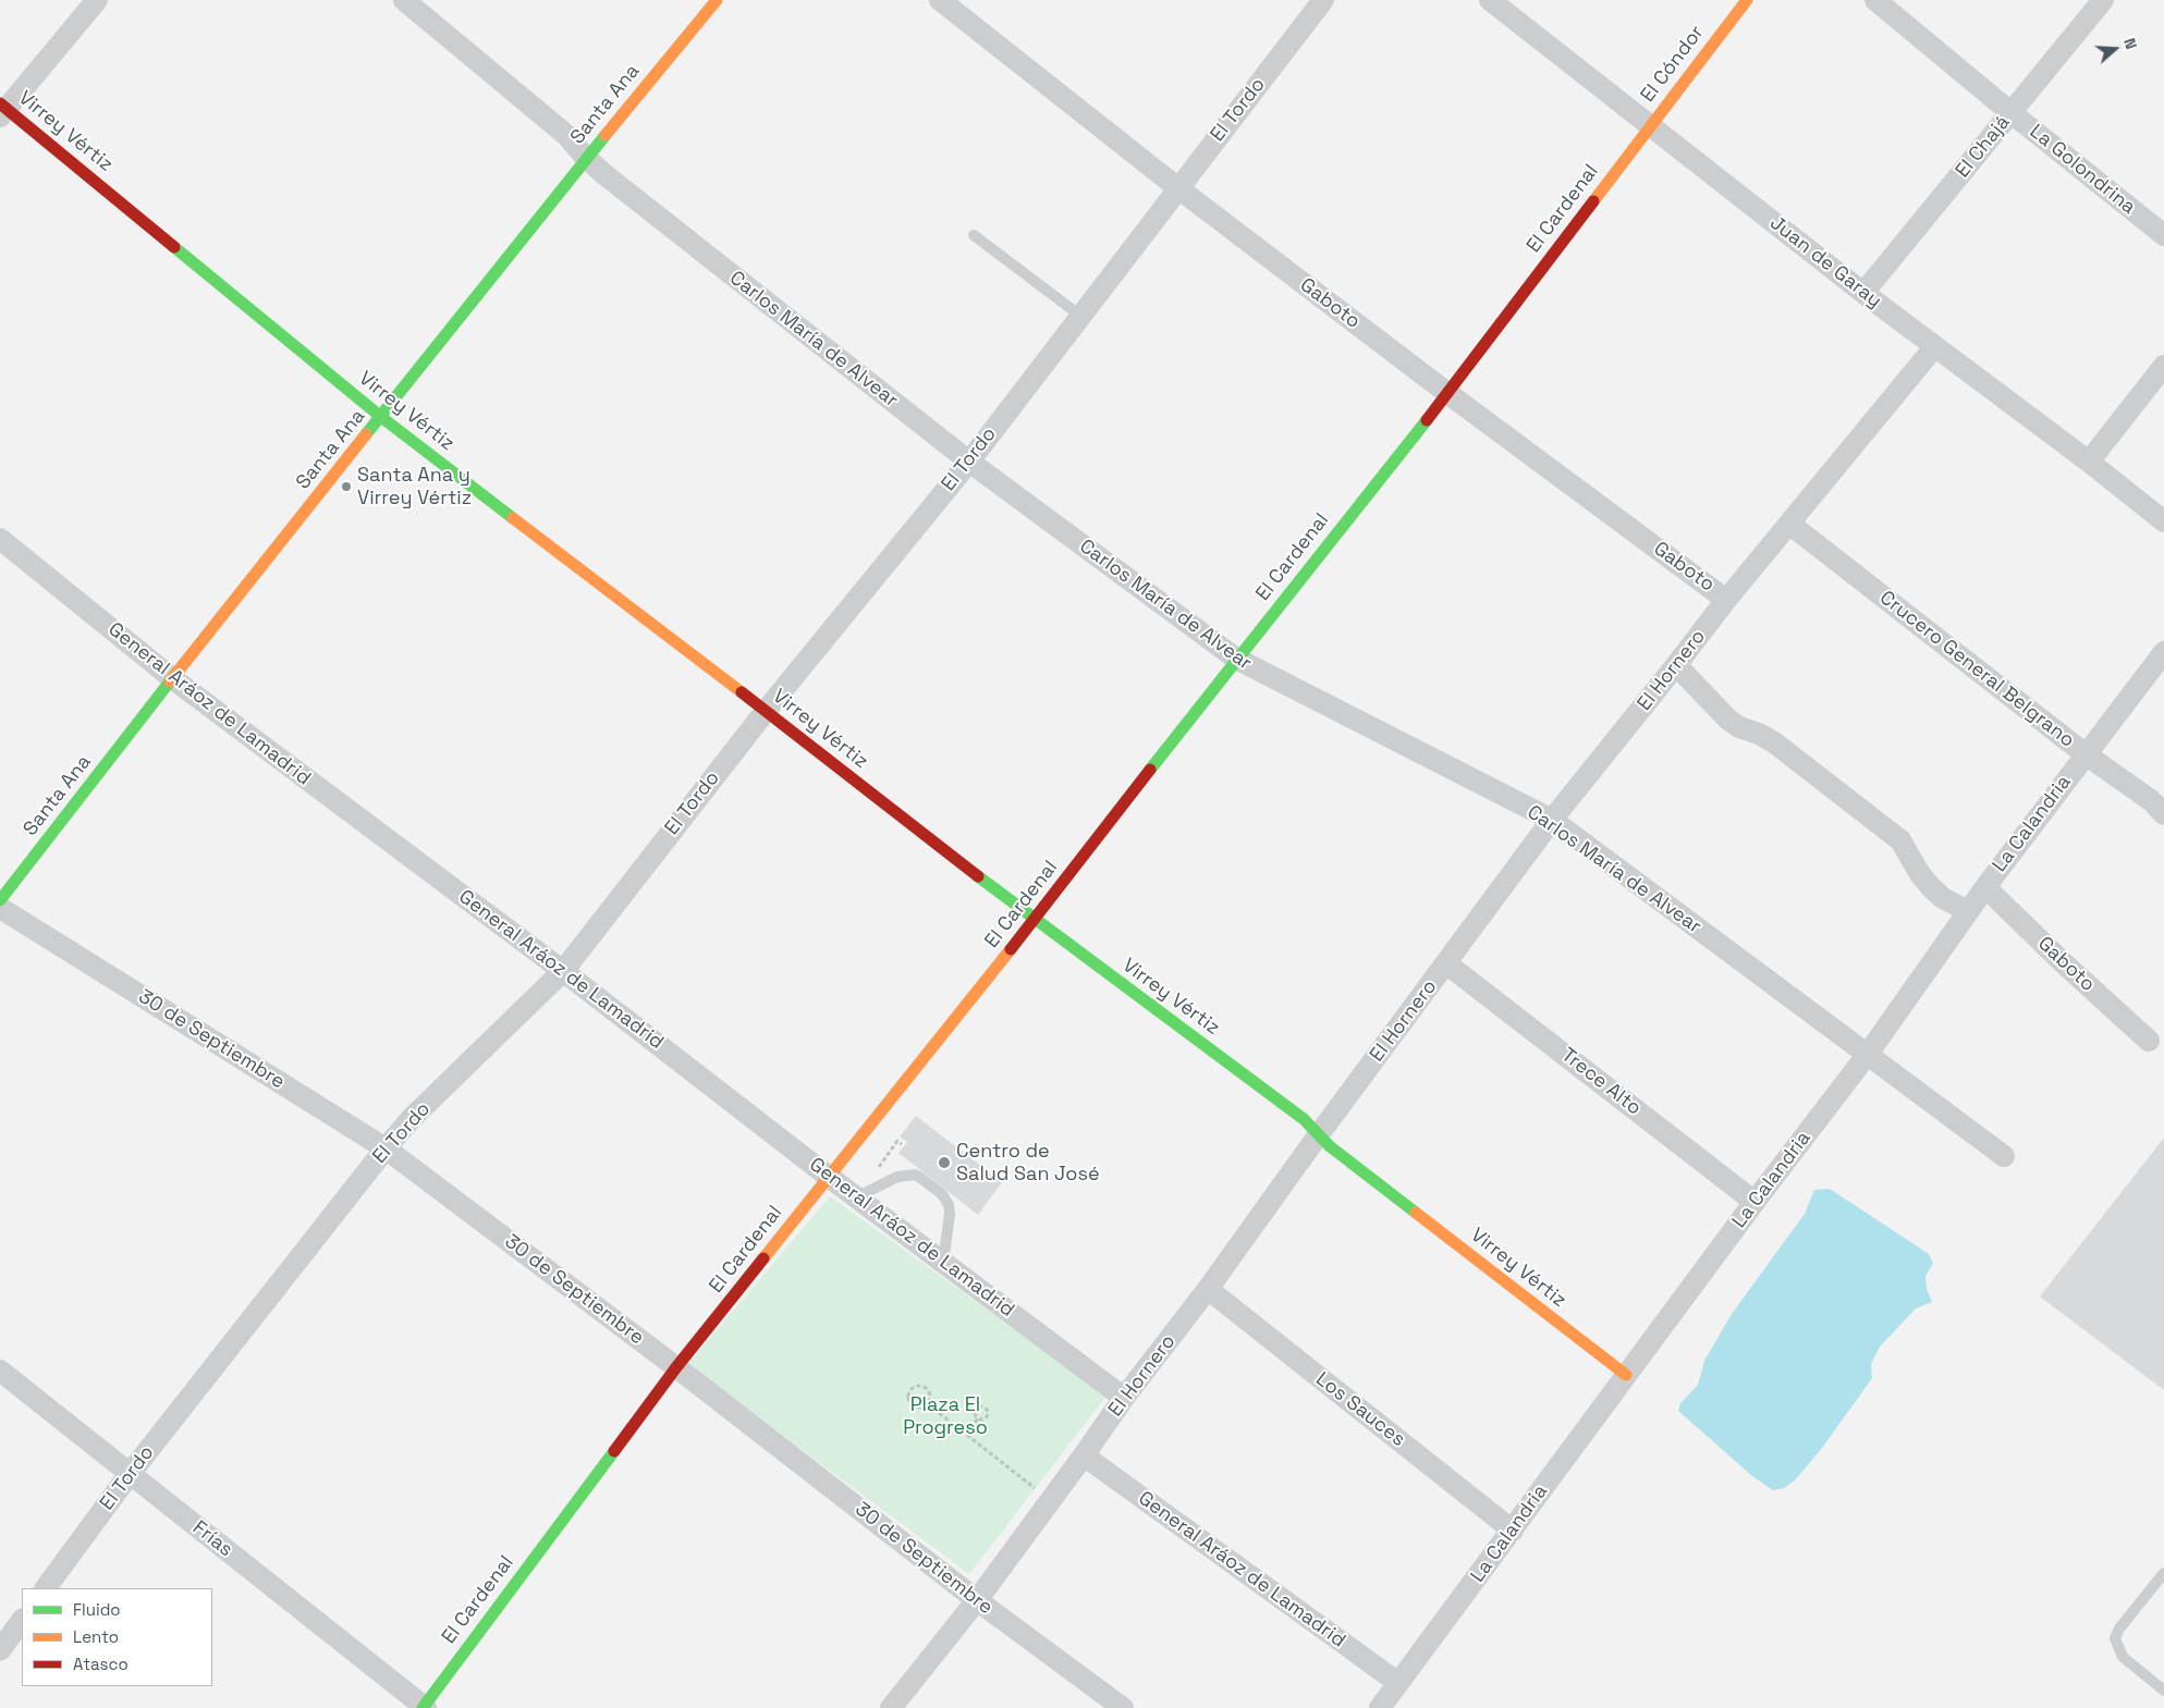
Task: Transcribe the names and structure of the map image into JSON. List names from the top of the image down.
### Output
{
  "streets": {
    "street": [
      "El Cóndor",
      "Santa Ana",
      "El Tordo",
      "Virrey Vértiz",
      "El Chajá",
      "La Golondrina",
      "El Cardenal",
      "Juan de Garay",
      "Gaboto",
      "Carlos María de Alvear",
      "Crucero General Belgrano",
      "El Hornero",
      "General Aráoz de Lamadrid",
      "La Calandria",
      "30 de Septiembre",
      "Trece Alto",
      "Los Sauces",
      "Frías"
    ]
  },
  "crossings": [
    ["El Cóndor", "El Cardenal"],
    ["El Cóndor", "Juan de Garay"],
    ["Santa Ana", "Virrey Vértiz"],
    ["Santa Ana", "Carlos María de Alvear"],
    ["Santa Ana", "General Aráoz de Lamadrid"],
    ["El Tordo", "Virrey Vértiz"],
    ["El Tordo", "Gaboto"],
    ["El Tordo", "Carlos María de Alvear"],
    ["El Tordo", "General Aráoz de Lamadrid"],
    ["El Tordo", "30 de Septiembre"],
    ["El Tordo", "Frías"],
    ["Virrey Vértiz", "El Cardenal"],
    ["Virrey Vértiz", "El Hornero"],
    ["Virrey Vértiz", "La Calandria"],
    ["El Chajá", "La Golondrina"],
    ["El Chajá", "Juan de Garay"],
    ["El Cardenal", "Juan de Garay"],
    ["El Cardenal", "Gaboto"],
    ["El Cardenal", "Carlos María de Alvear"],
    ["El Cardenal", "General Aráoz de Lamadrid"],
    ["El Cardenal", "30 de Septiembre"],
    ["El Cardenal", "Frías"],
    ["Juan de Garay", "El Hornero"],
    ["Gaboto", "El Hornero"],
    ["Gaboto", "La Calandria"],
    ["Carlos María de Alvear", "El Hornero"],
    ["Carlos María de Alvear", "La Calandria"],
    ["Crucero General Belgrano", "El Hornero"],
    ["Crucero General Belgrano", "La Calandria"],
    ["El Hornero", "General Aráoz de Lamadrid"],
    ["El Hornero", "30 de Septiembre"],
    ["El Hornero", "Trece Alto"],
    ["El Hornero", "Los Sauces"],
    ["General Aráoz de Lamadrid", "La Calandria"],
    ["La Calandria", "Trece Alto"],
    ["La Calandria", "Los Sauces"]
  ],
  "parks": ["Plaza El Progreso"],
  "places": ["Santa Ana y Virrey Vértiz", "Centro de Salud San José"],
  "legend": ["Fluido", "Lento", "Atasco"],
  "north": "right"
}
